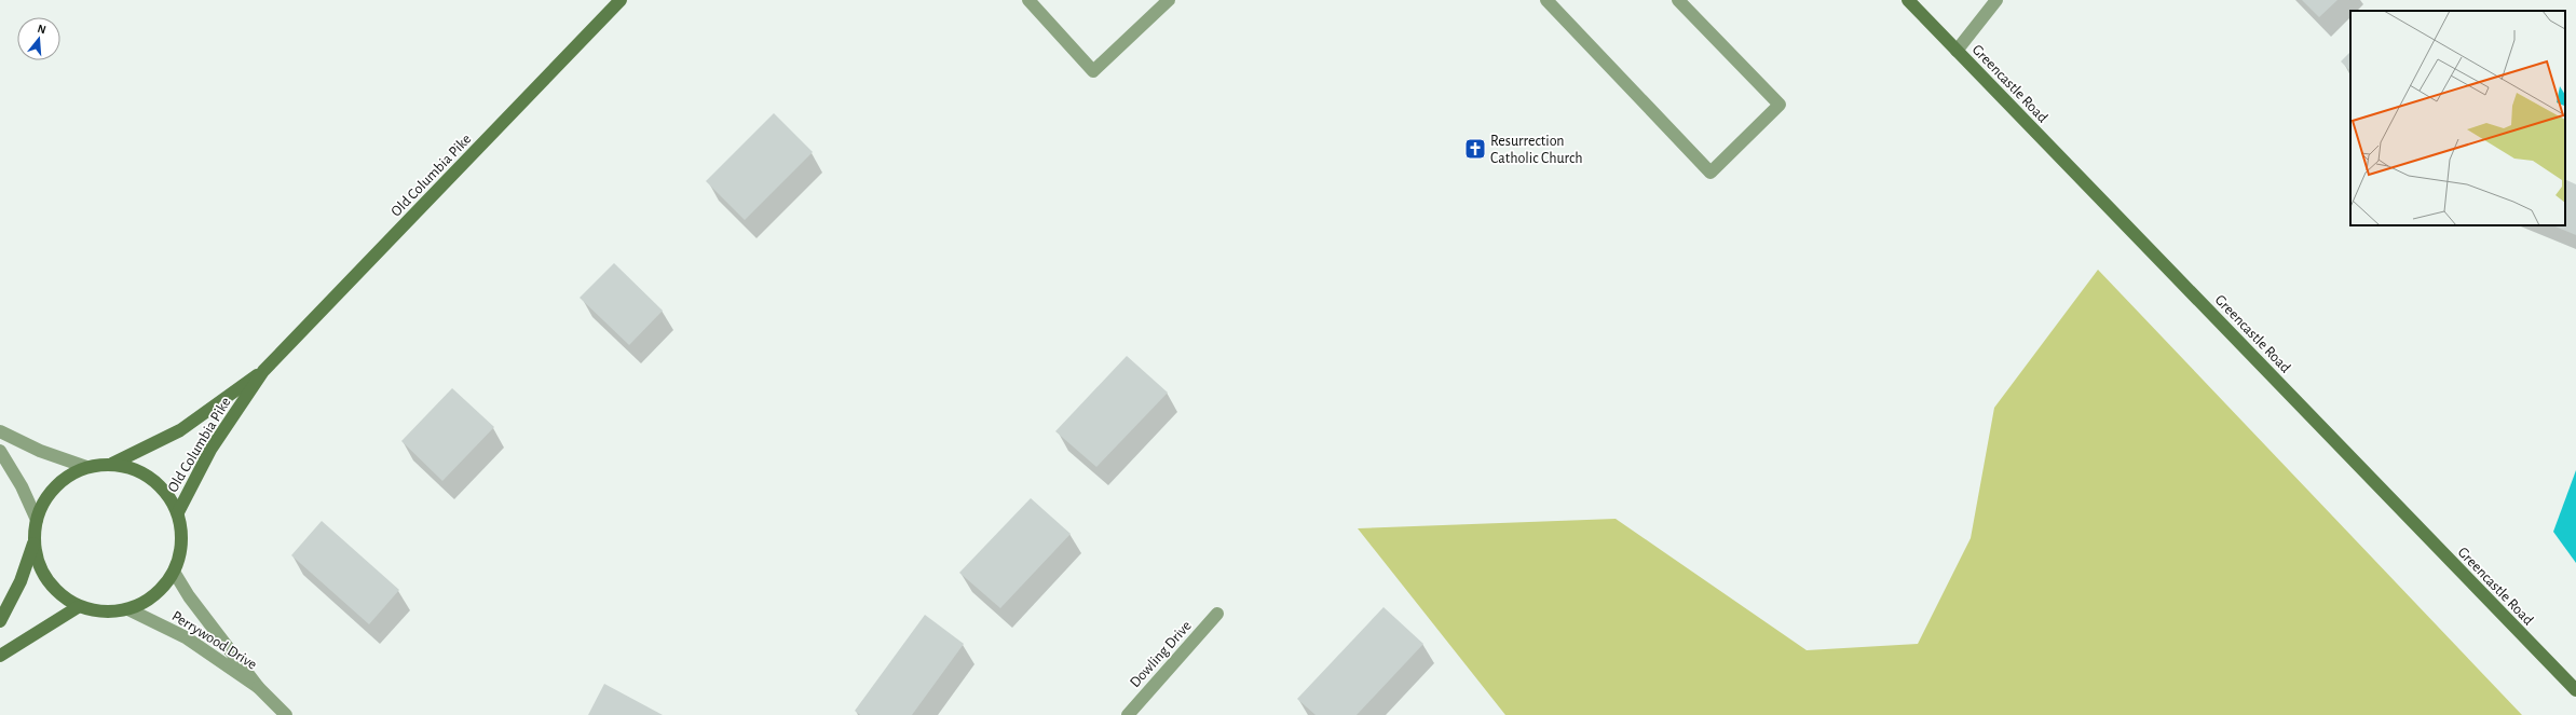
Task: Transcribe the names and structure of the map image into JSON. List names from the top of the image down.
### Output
{
  "streets": {
    "main road": ["Greencastle Road", "Old Columbia Pike"],
    "street": ["Perrywood Drive", "Dowling Drive"]
  },
  "crossings": [
    ["Old Columbia Pike", "Perrywood Drive"]
  ],
  "places": {
    "church": ["Resurrection Catholic Church"]
  },
  "north": "top"
}
